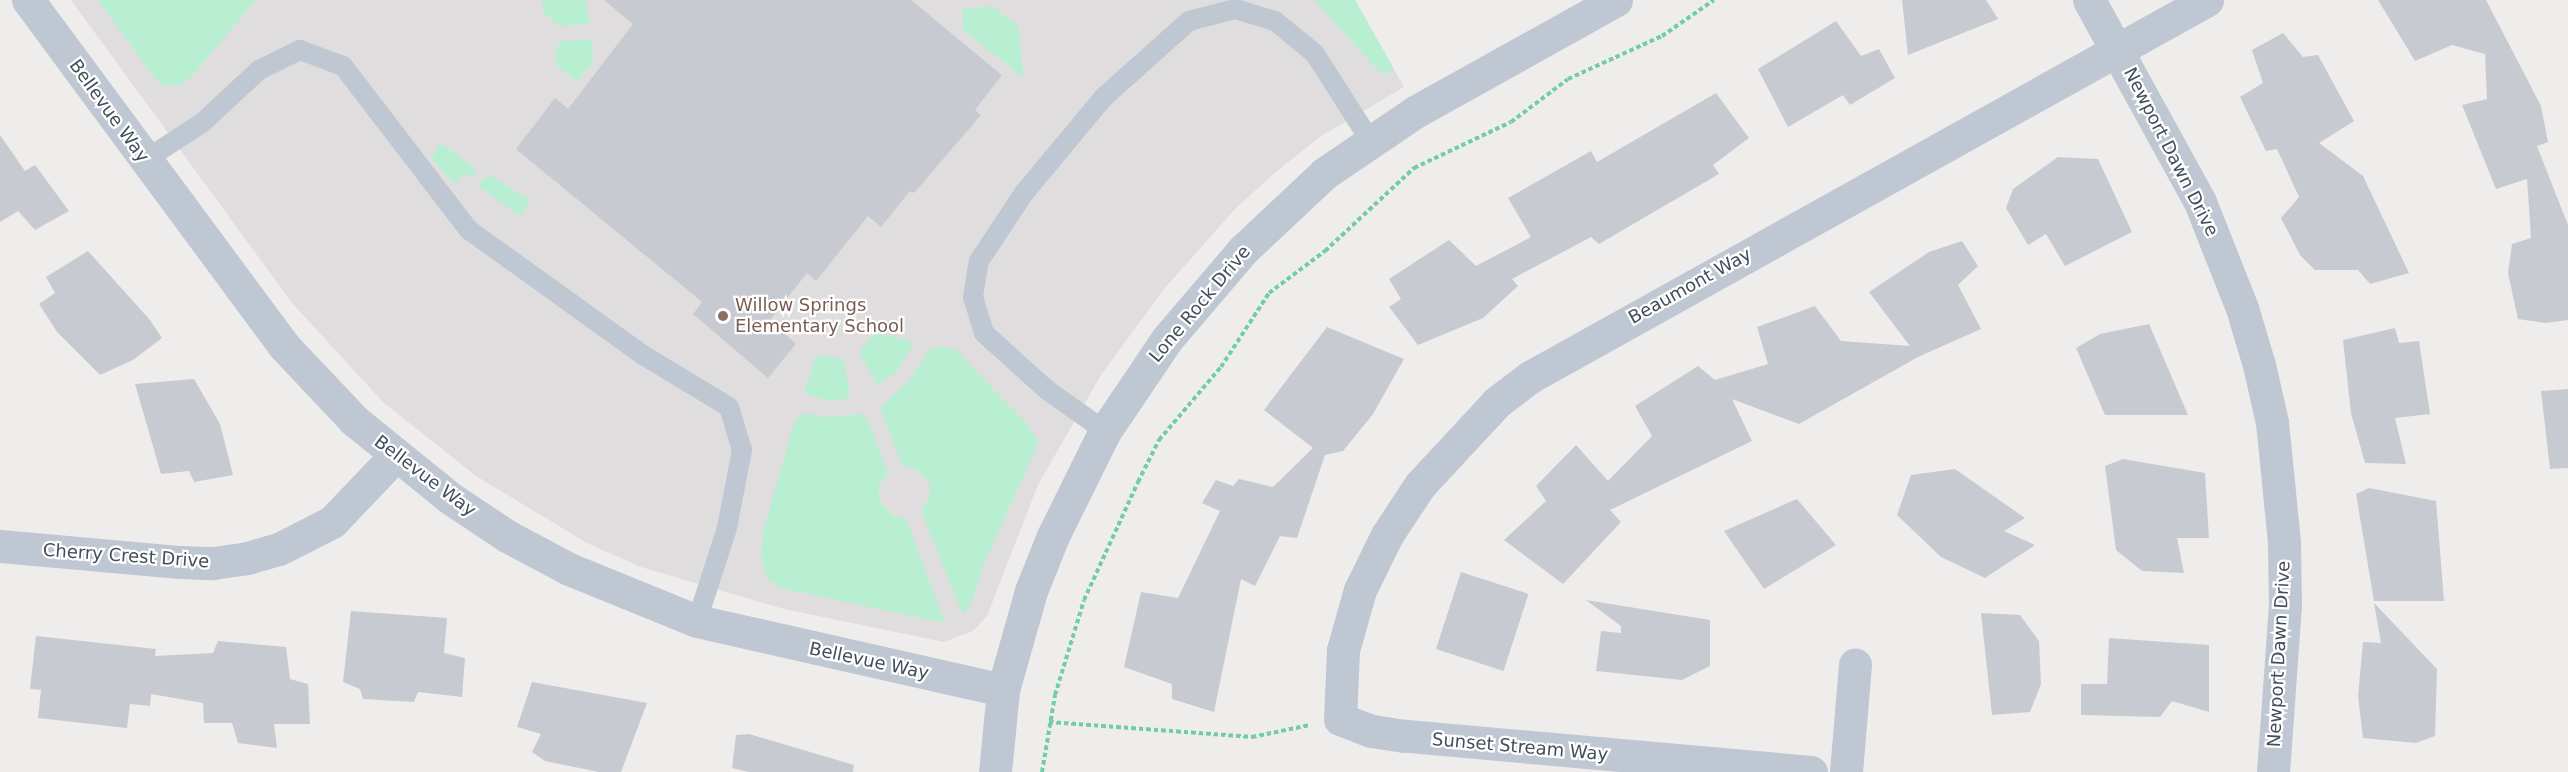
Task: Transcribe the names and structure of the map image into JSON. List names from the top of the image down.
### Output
{
  "streets": {
    "street": [
      "Bellevue Way",
      "Newport Dawn Drive",
      "Beaumont Way",
      "Lone Rock Drive",
      "Cherry Crest Drive",
      "Sunset Stream Way"
    ]
  },
  "crossings": [
    ["Bellevue Way", "Lone Rock Drive"],
    ["Bellevue Way", "Cherry Crest Drive"],
    ["Newport Dawn Drive", "Beaumont Way"],
    ["Beaumont Way", "Sunset Stream Way"]
  ],
  "places": ["Willow Springs Elementary School"]
}
